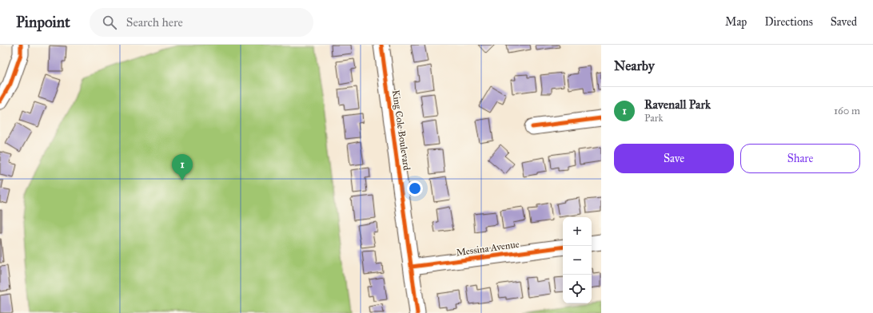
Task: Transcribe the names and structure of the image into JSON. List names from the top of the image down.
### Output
{
  "streets": {
    "street": ["King Cole Boulevard", "Messina Avenue"]
  },
  "crossings": [
    ["King Cole Boulevard", "Messina Avenue"]
  ],
  "page": {
    "header": "Pinpoint",
    "search": "Search here",
    "nav": ["Map", "Directions", "Saved"],
    "heading": "Nearby",
    "list": [
      {
        "mark": "1",
        "name": "Ravenall Park",
        "note": "Park",
        "value": "160 m"
      }
    ],
    "buttons": ["Save", "Share"],
    "pins": "1",
    "map_buttons": ["+", "−"]
  }
}
